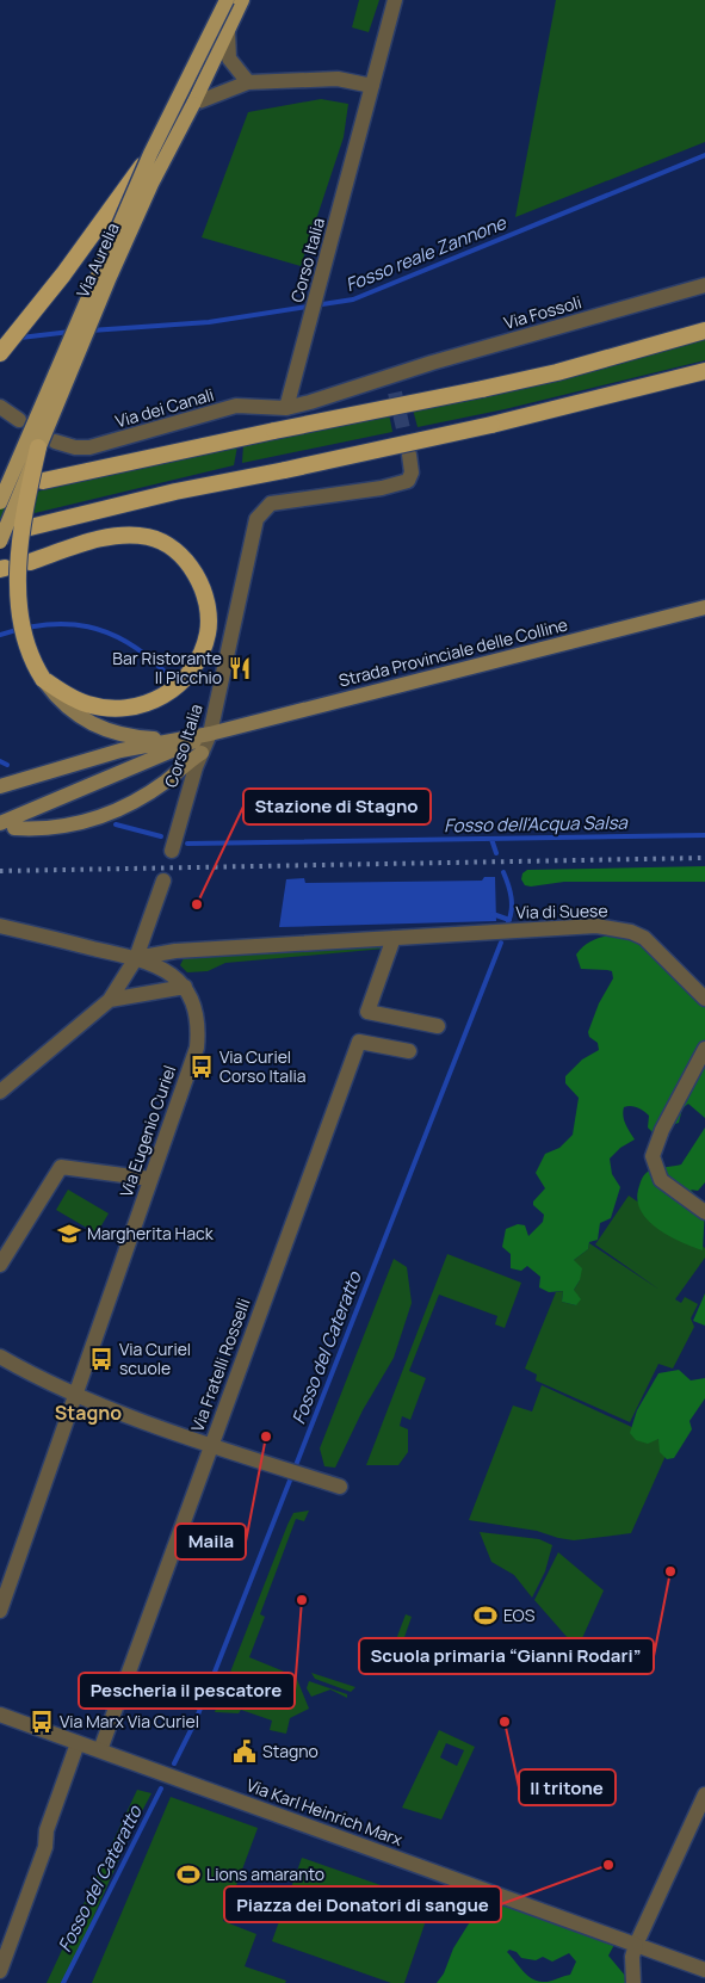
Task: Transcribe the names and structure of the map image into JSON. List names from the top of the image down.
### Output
{
  "streets": {
    "main road": ["Via Aurelia", "Strada Provinciale delle Colline"],
    "street": [
      "Corso Italia",
      "Via Fossoli",
      "Via dei Canali",
      "Via di Suese",
      "Via Eugenio Curiel",
      "Via Fratelli Rosselli",
      "Via Karl Heinrich Marx"
    ]
  },
  "crossings": [
    ["Corso Italia", "Via Fossoli"],
    ["Corso Italia", "Via dei Canali"],
    ["Corso Italia", "Strada Provinciale delle Colline"],
    ["Via Fossoli", "Via dei Canali"],
    ["Via di Suese", "Via Eugenio Curiel"],
    ["Via Fratelli Rosselli", "Via Karl Heinrich Marx"]
  ],
  "districts": ["Stagno"],
  "water": ["Fosso reale Zannone", "Fosso dell'Acqua Salsa", "Fosso del Cateratto"],
  "places": {
    "restaurant": ["Bar Ristorante Il Picchio"],
    "other": [
      "Stazione di Stagno",
      "Maila",
      "Scuola primaria “Gianni Rodari”",
      "Pescheria il pescatore",
      "Il tritone",
      "Piazza dei Donatori di sangue"
    ],
    "bus stop": ["Via Curiel Corso Italia", "Via Curiel scuole", "Via Marx Via Curiel"],
    "school or university": ["Margherita Hack"],
    "sports": ["EOS", "Lions amaranto"],
    "public building": ["Stagno"]
  }
}
